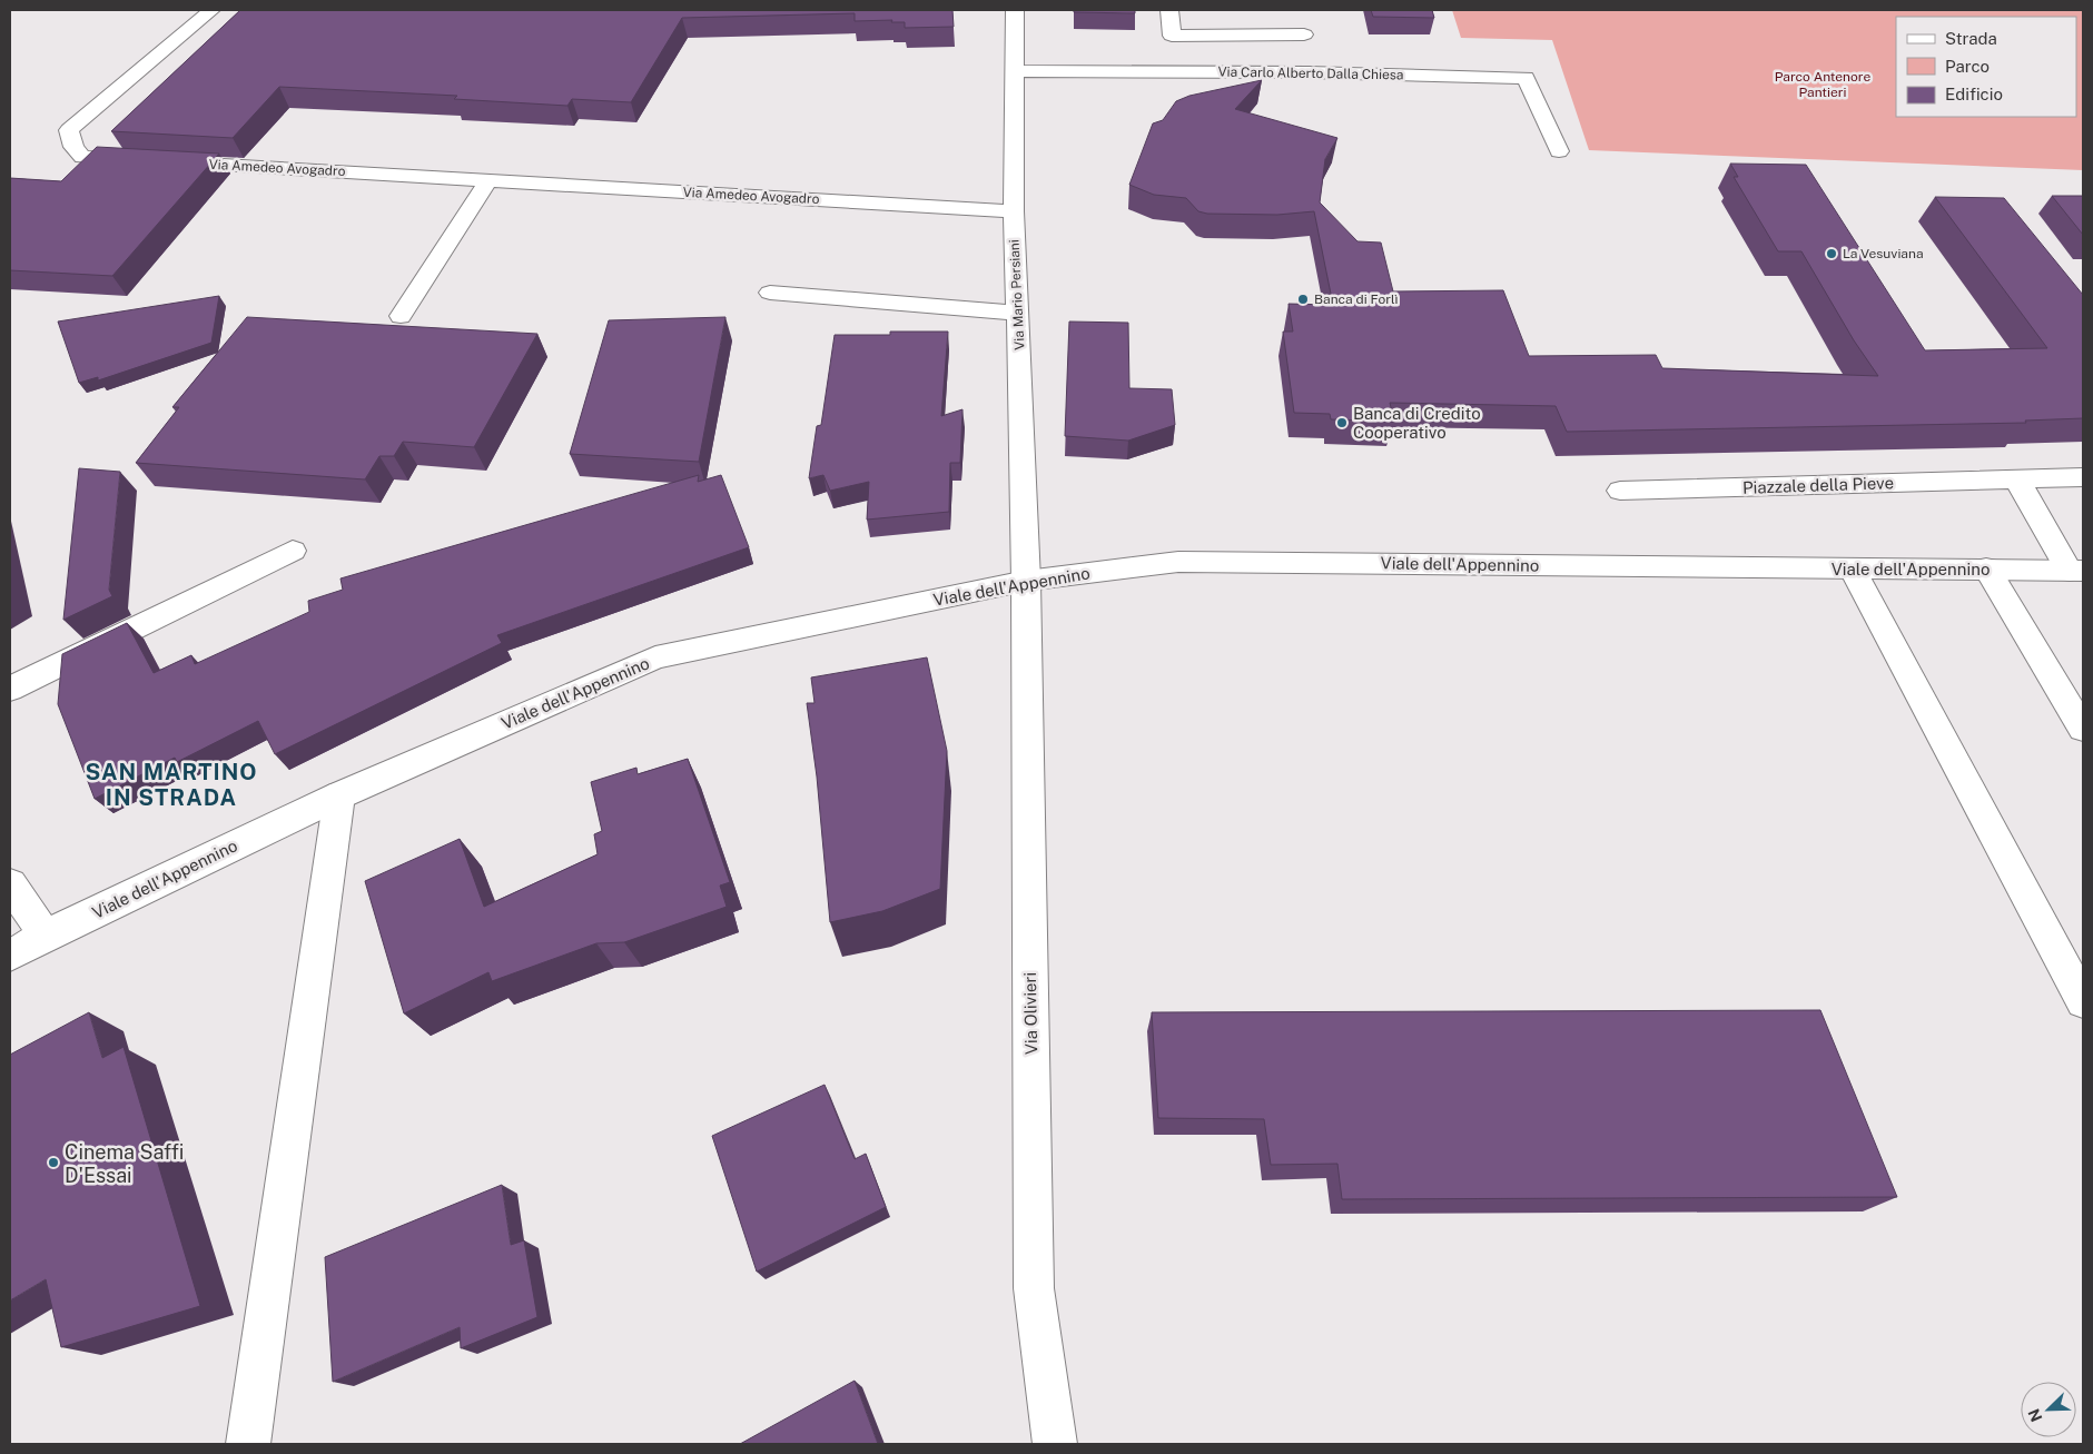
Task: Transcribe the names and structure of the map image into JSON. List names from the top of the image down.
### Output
{
  "streets": {
    "street": [
      "Via Carlo Alberto Dalla Chiesa",
      "Via Amedeo Avogadro",
      "Via Mario Persiani",
      "Piazzale della Pieve",
      "Viale dell'Appennino",
      "Via Olivieri"
    ]
  },
  "crossings": [
    ["Via Carlo Alberto Dalla Chiesa", "Via Mario Persiani"],
    ["Via Amedeo Avogadro", "Via Mario Persiani"],
    ["Via Mario Persiani", "Viale dell'Appennino"],
    ["Via Mario Persiani", "Via Olivieri"],
    ["Viale dell'Appennino", "Via Olivieri"]
  ],
  "districts": ["SAN MARTINO IN STRADA"],
  "parks": ["Parco Antenore Pantieri"],
  "places": [
    "La Vesuviana",
    "Banca di Forlì",
    "Banca di Credito Cooperativo",
    "Cinema Saffi D'Essai"
  ],
  "legend": ["Strada", "Parco", "Edificio"],
  "north": "bottom left"
}
